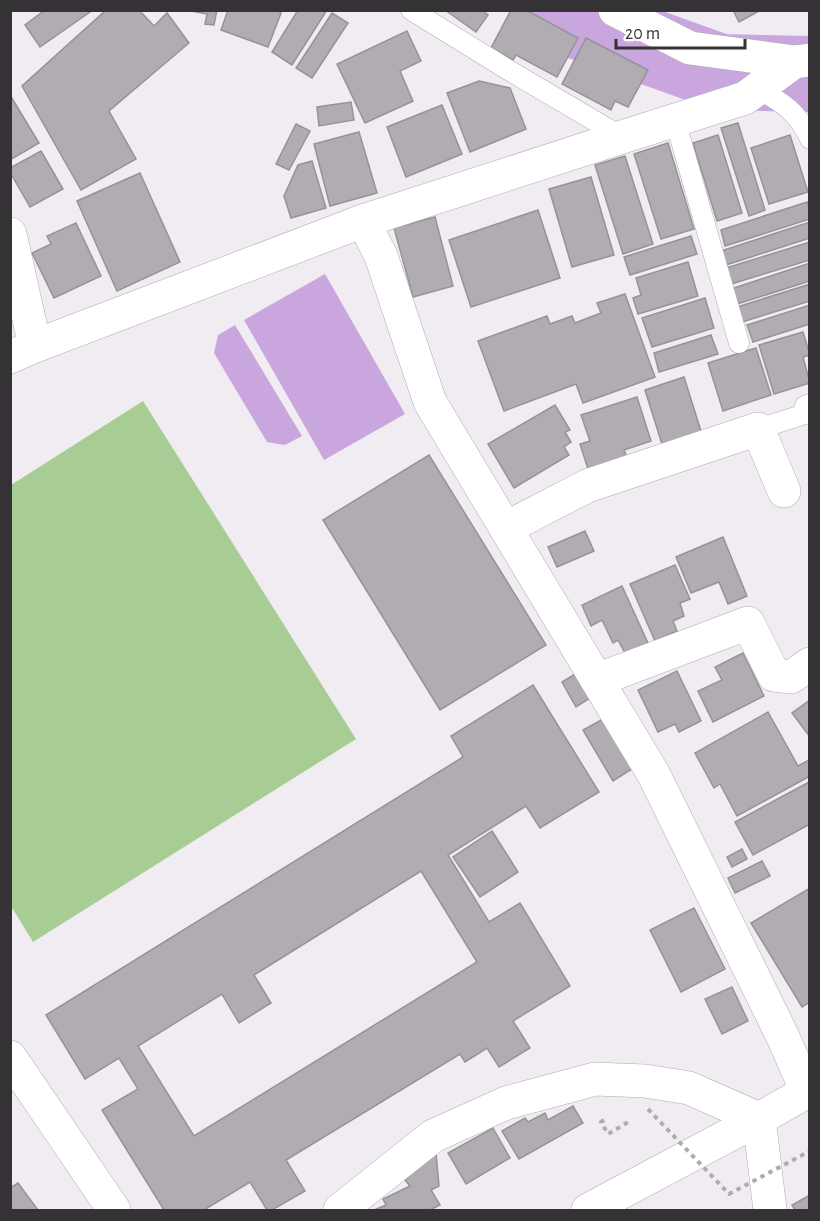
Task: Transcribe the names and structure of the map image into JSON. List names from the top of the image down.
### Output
{
  "scale_bar": "20 m"
}
